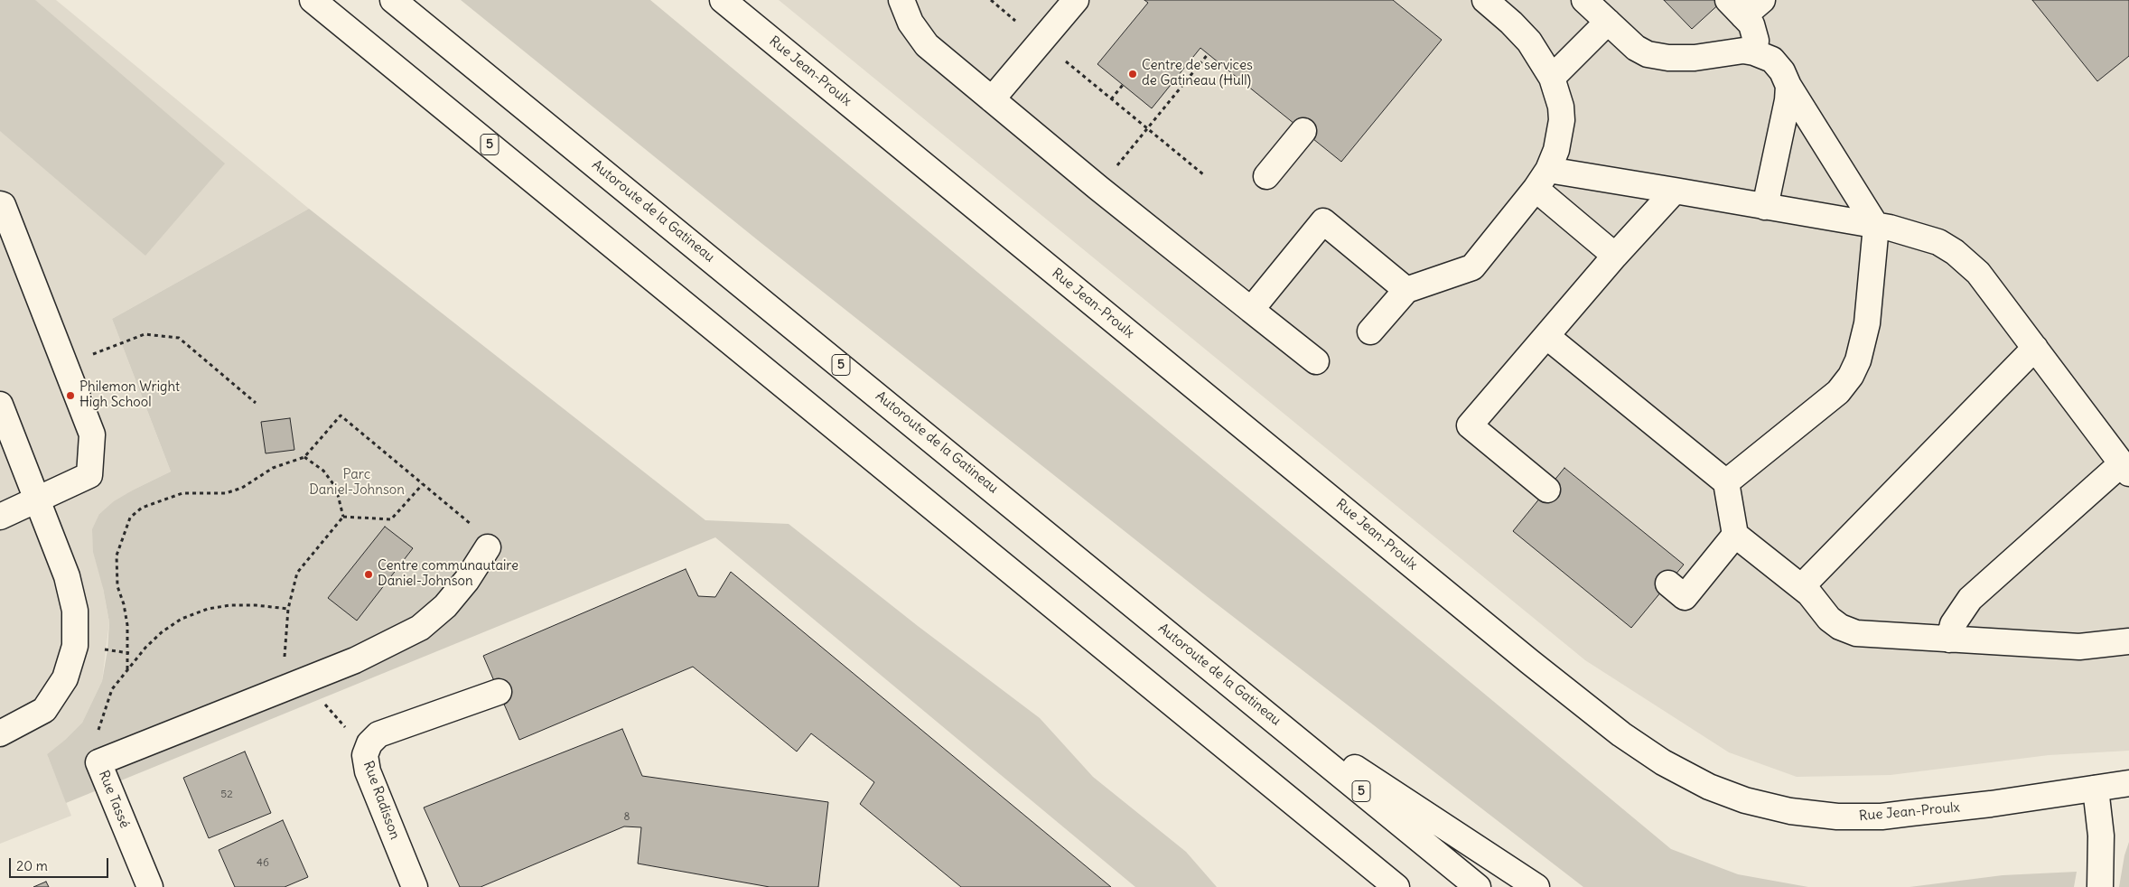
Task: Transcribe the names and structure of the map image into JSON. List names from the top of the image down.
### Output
{
  "streets": {
    "main road": [
      "Rue Jean-Proulx",
      "5",
      "Autoroute de la Gatineau",
      "Rue Tassé",
      "Rue Radisson"
    ]
  },
  "parks": ["Parc Daniel-Johnson"],
  "places": ["Centre de services de Gatineau (Hull)", "Philemon Wright High School", "Centre communautaire Daniel-Johnson"],
  "house_numbers": ["52", "8", "46"],
  "scale_bar": "20 m"
}
